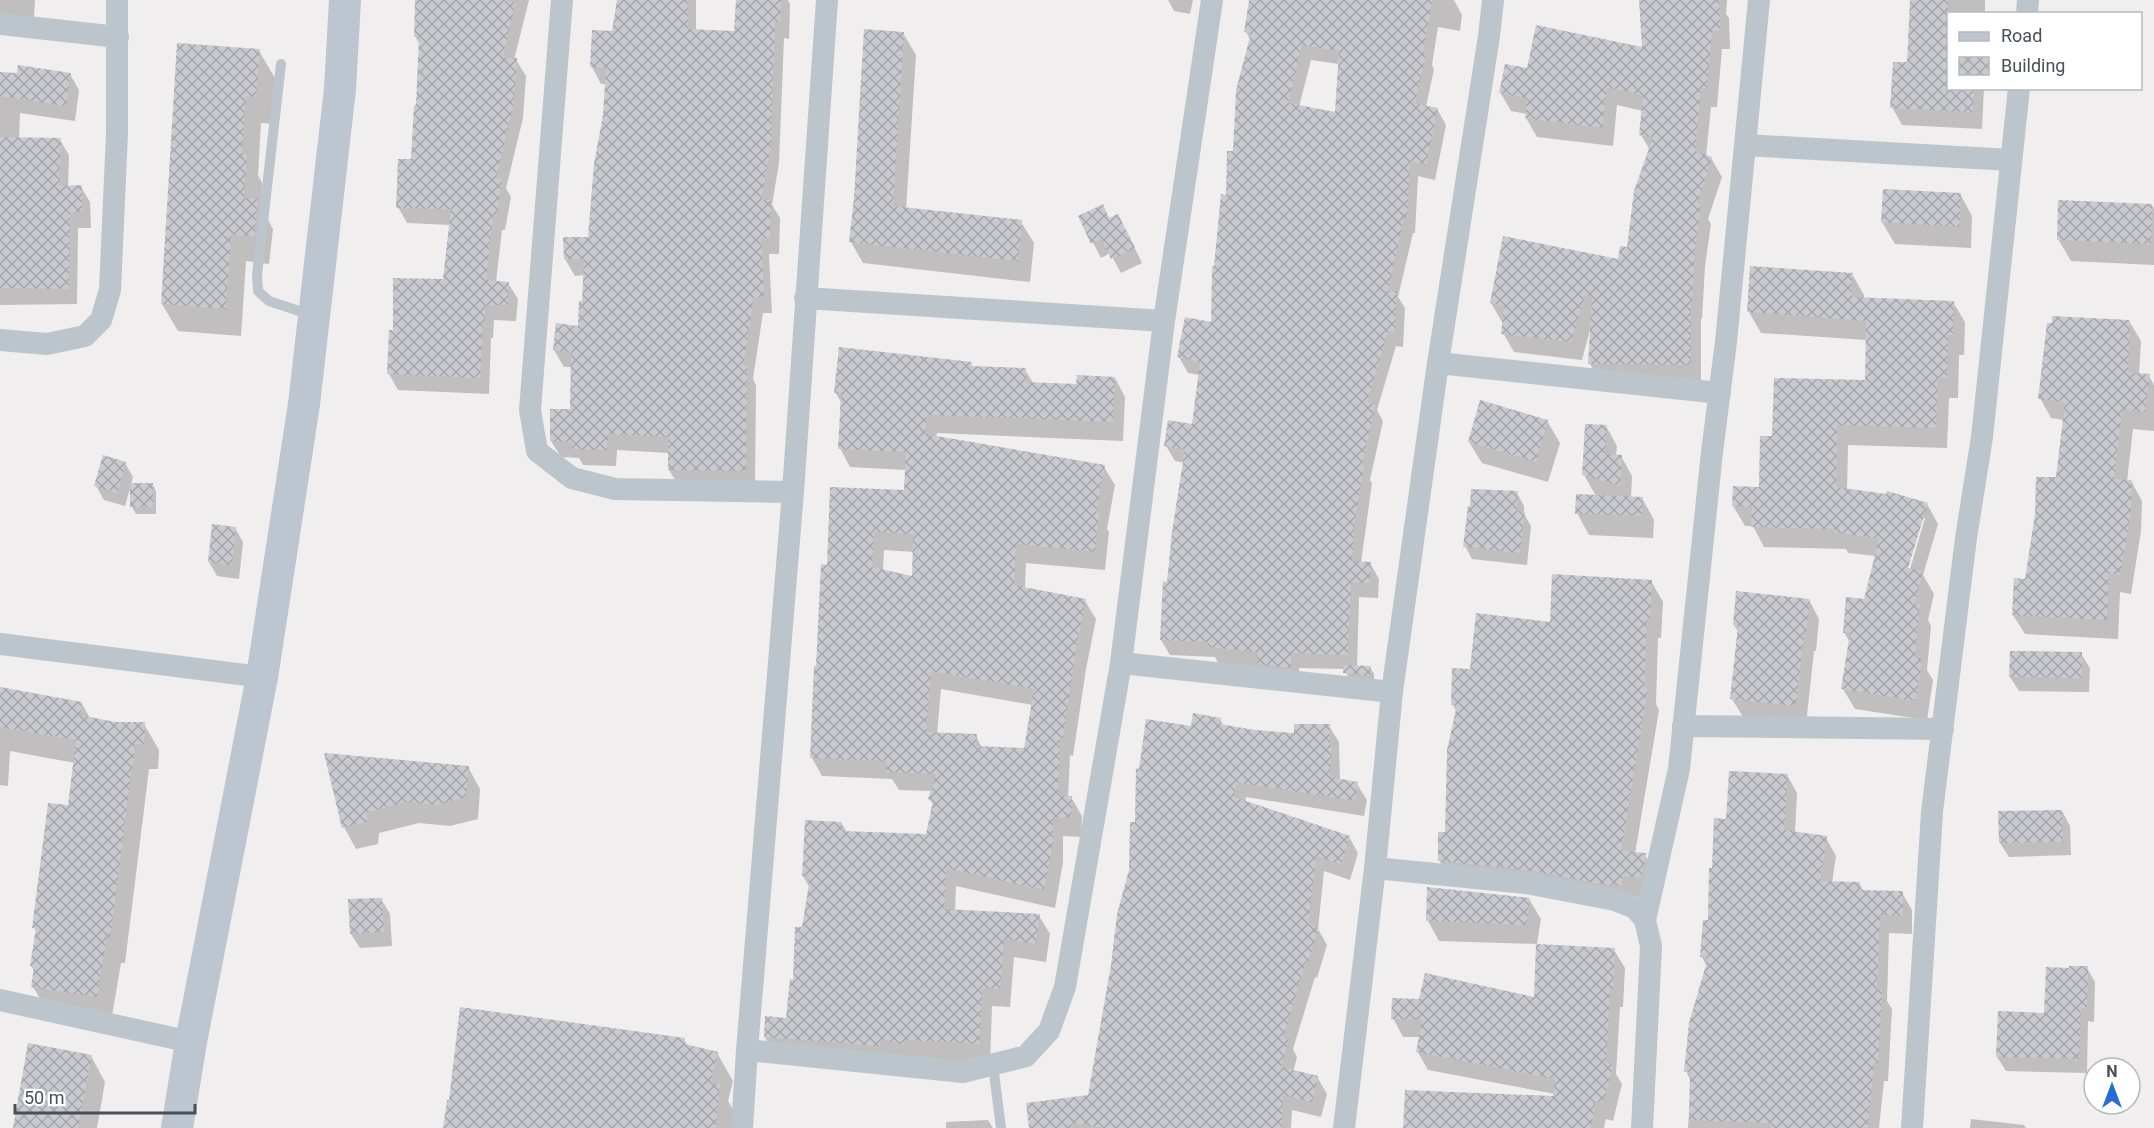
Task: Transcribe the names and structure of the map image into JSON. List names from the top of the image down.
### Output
{
  "legend": ["Road", "Building"],
  "scale_bar": "50 m",
  "north": "top"
}
